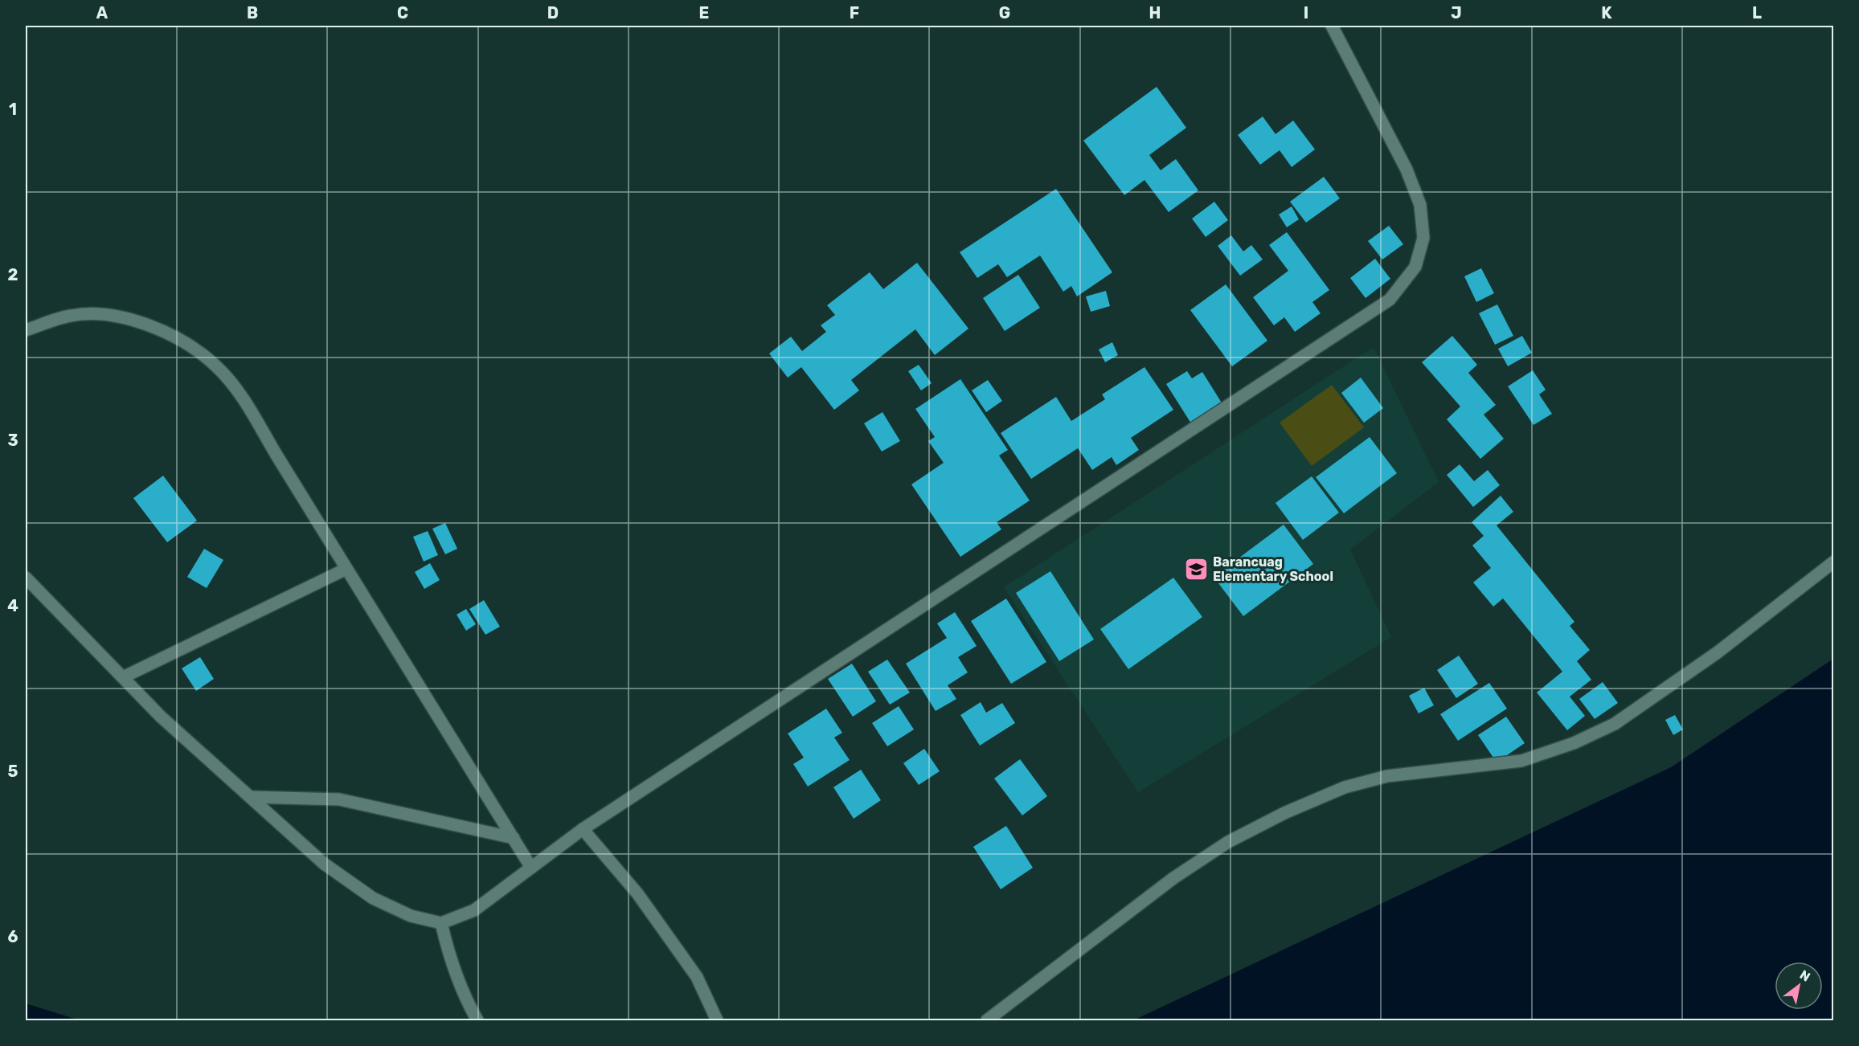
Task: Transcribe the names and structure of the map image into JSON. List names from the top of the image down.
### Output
{
  "places": {
    "school or university": ["Barancuag Elementary School"]
  },
  "north": "top right",
  "grid": {
    "columns": [
      "A",
      "B",
      "C",
      "D",
      "E",
      "F",
      "G",
      "H",
      "I",
      "J",
      "K",
      "L"
    ],
    "rows": [
      "1",
      "2",
      "3",
      "4",
      "5",
      "6"
    ]
  }
}
